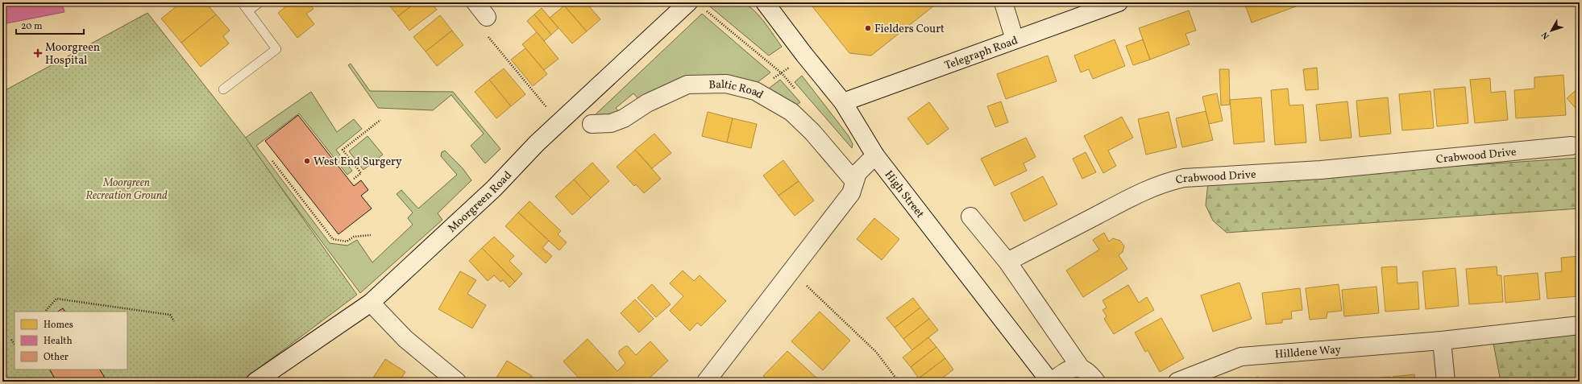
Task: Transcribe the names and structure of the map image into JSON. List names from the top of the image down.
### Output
{
  "streets": {
    "street": [
      "Telegraph Road",
      "Baltic Road",
      "Crabwood Drive",
      "High Street",
      "Moorgreen Road",
      "Hilldene Way"
    ]
  },
  "crossings": [
    ["Telegraph Road", "High Street"]
  ],
  "parks": ["Moorgreen Recreation Ground"],
  "places": {
    "other": ["Fielders Court", "West End Surgery"],
    "health": ["Moorgreen Hospital"]
  },
  "legend": ["Homes", "Health", "Other"],
  "scale_bar": "20 m",
  "north": "bottom left"
}
